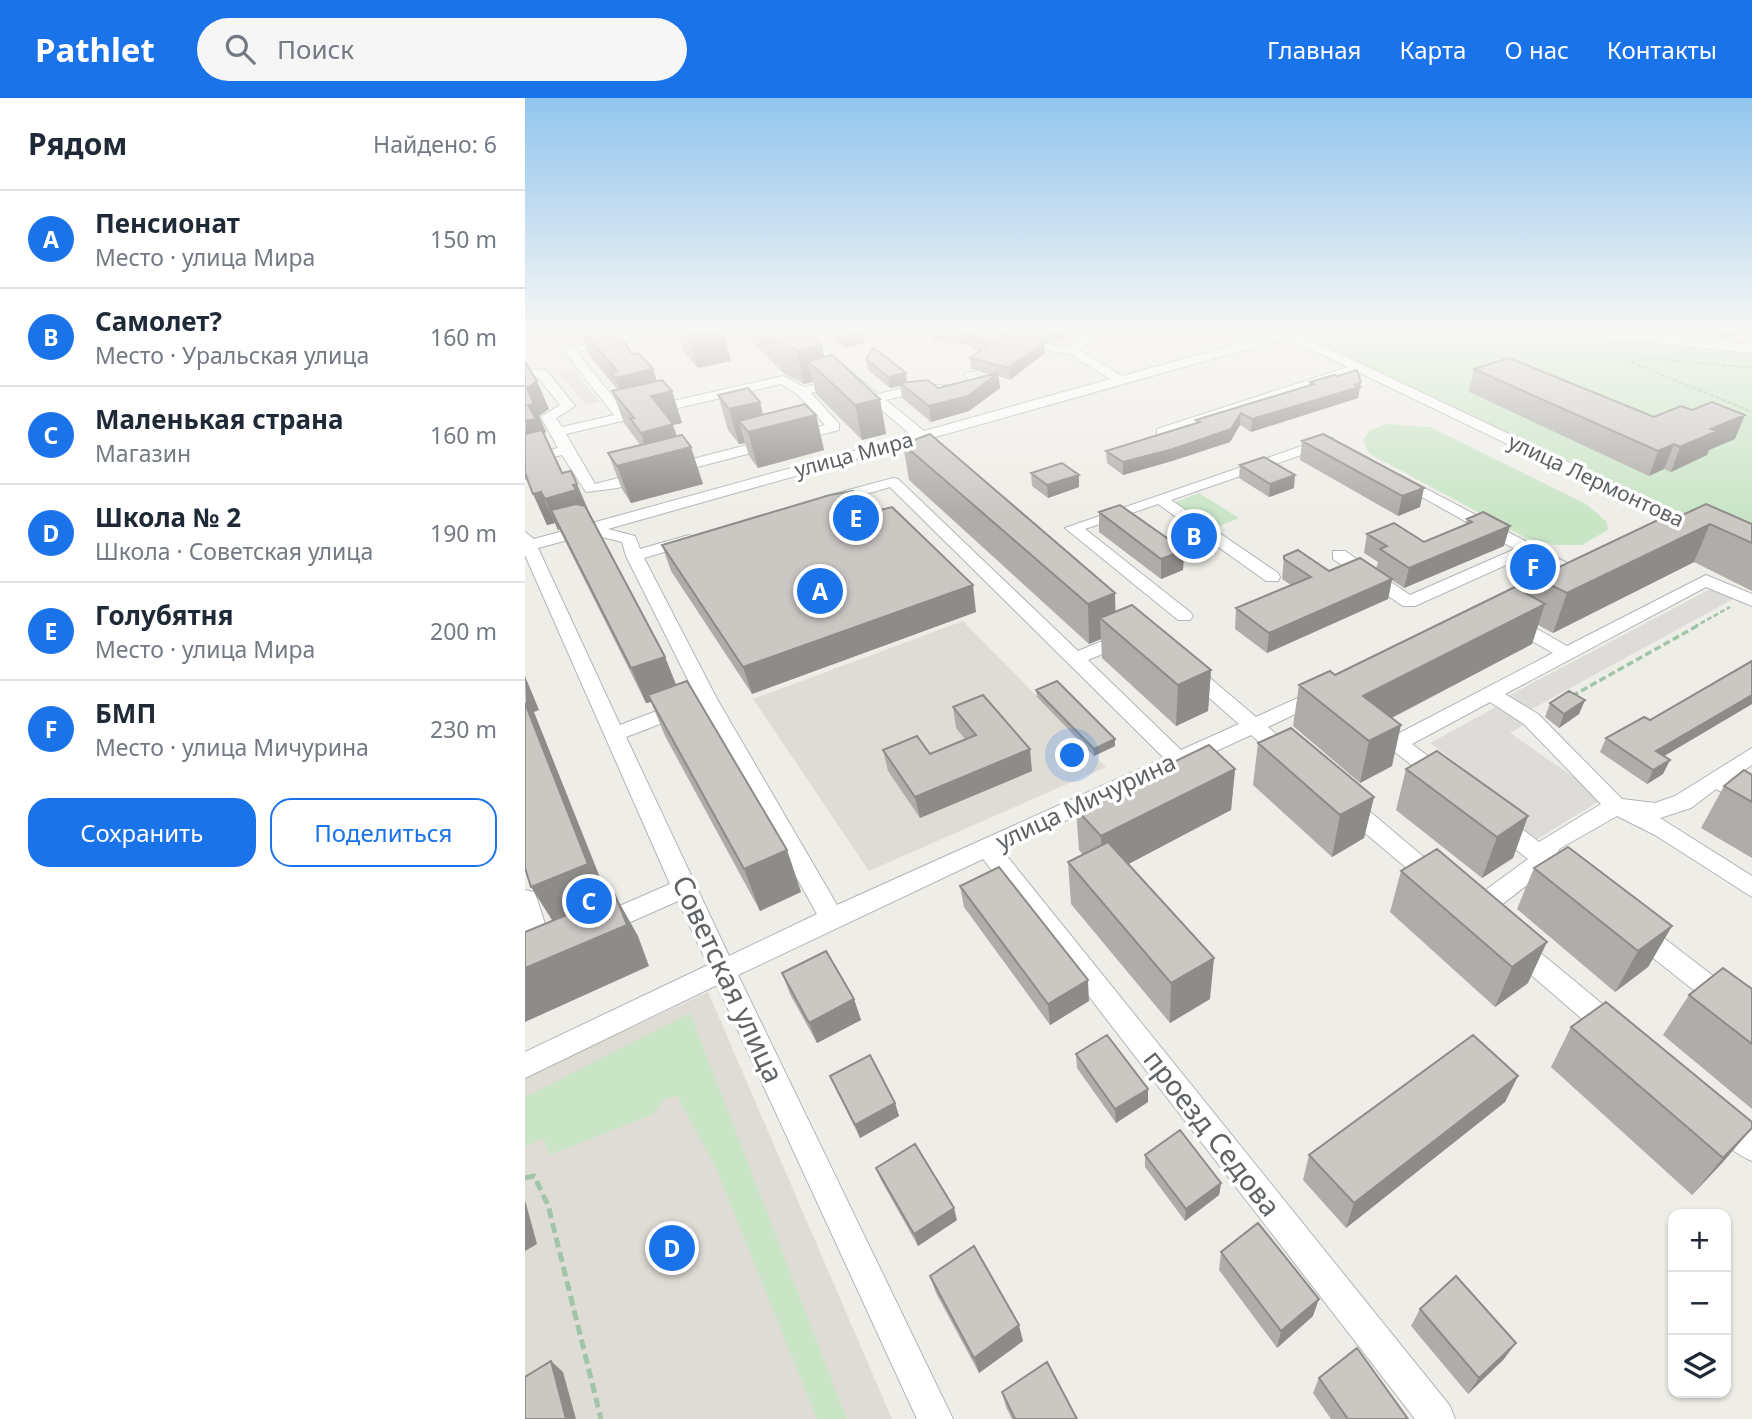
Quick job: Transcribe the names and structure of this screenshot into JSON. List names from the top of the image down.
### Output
{
  "streets": {
    "street": [
      "улица Мира",
      "улица Лермонтова",
      "улица Мичурина",
      "Советская улица",
      "проезд Седова"
    ]
  },
  "crossings": [
    ["улица Мира", "Советская улица"],
    ["улица Мичурина", "Советская улица"],
    ["улица Мичурина", "проезд Седова"]
  ],
  "page": {
    "header": "Pathlet",
    "search": "Поиск",
    "nav": [
      "Главная",
      "Карта",
      "О нас",
      "Контакты"
    ],
    "heading": ["Рядом", "Найдено: 6"],
    "list": [
      {
        "mark": "A",
        "name": "Пенсионат",
        "note": "Место · улица Мира",
        "value": "150 m"
      },
      {
        "mark": "B",
        "name": "Самолет?",
        "note": "Место · Уральская улица",
        "value": "160 m"
      },
      {
        "mark": "C",
        "name": "Маленькая страна",
        "note": "Магазин",
        "value": "160 m"
      },
      {
        "mark": "D",
        "name": "Школа № 2",
        "note": "Школа · Советская улица",
        "value": "190 m"
      },
      {
        "mark": "E",
        "name": "Голубятня",
        "note": "Место · улица Мира",
        "value": "200 m"
      },
      {
        "mark": "F",
        "name": "БМП",
        "note": "Место · улица Мичурина",
        "value": "230 m"
      }
    ],
    "pins": [
      "E",
      "B",
      "F",
      "A",
      "C",
      "D"
    ],
    "buttons": ["Сохранить", "Поделиться"],
    "map_buttons": ["+", "−"]
  }
}
